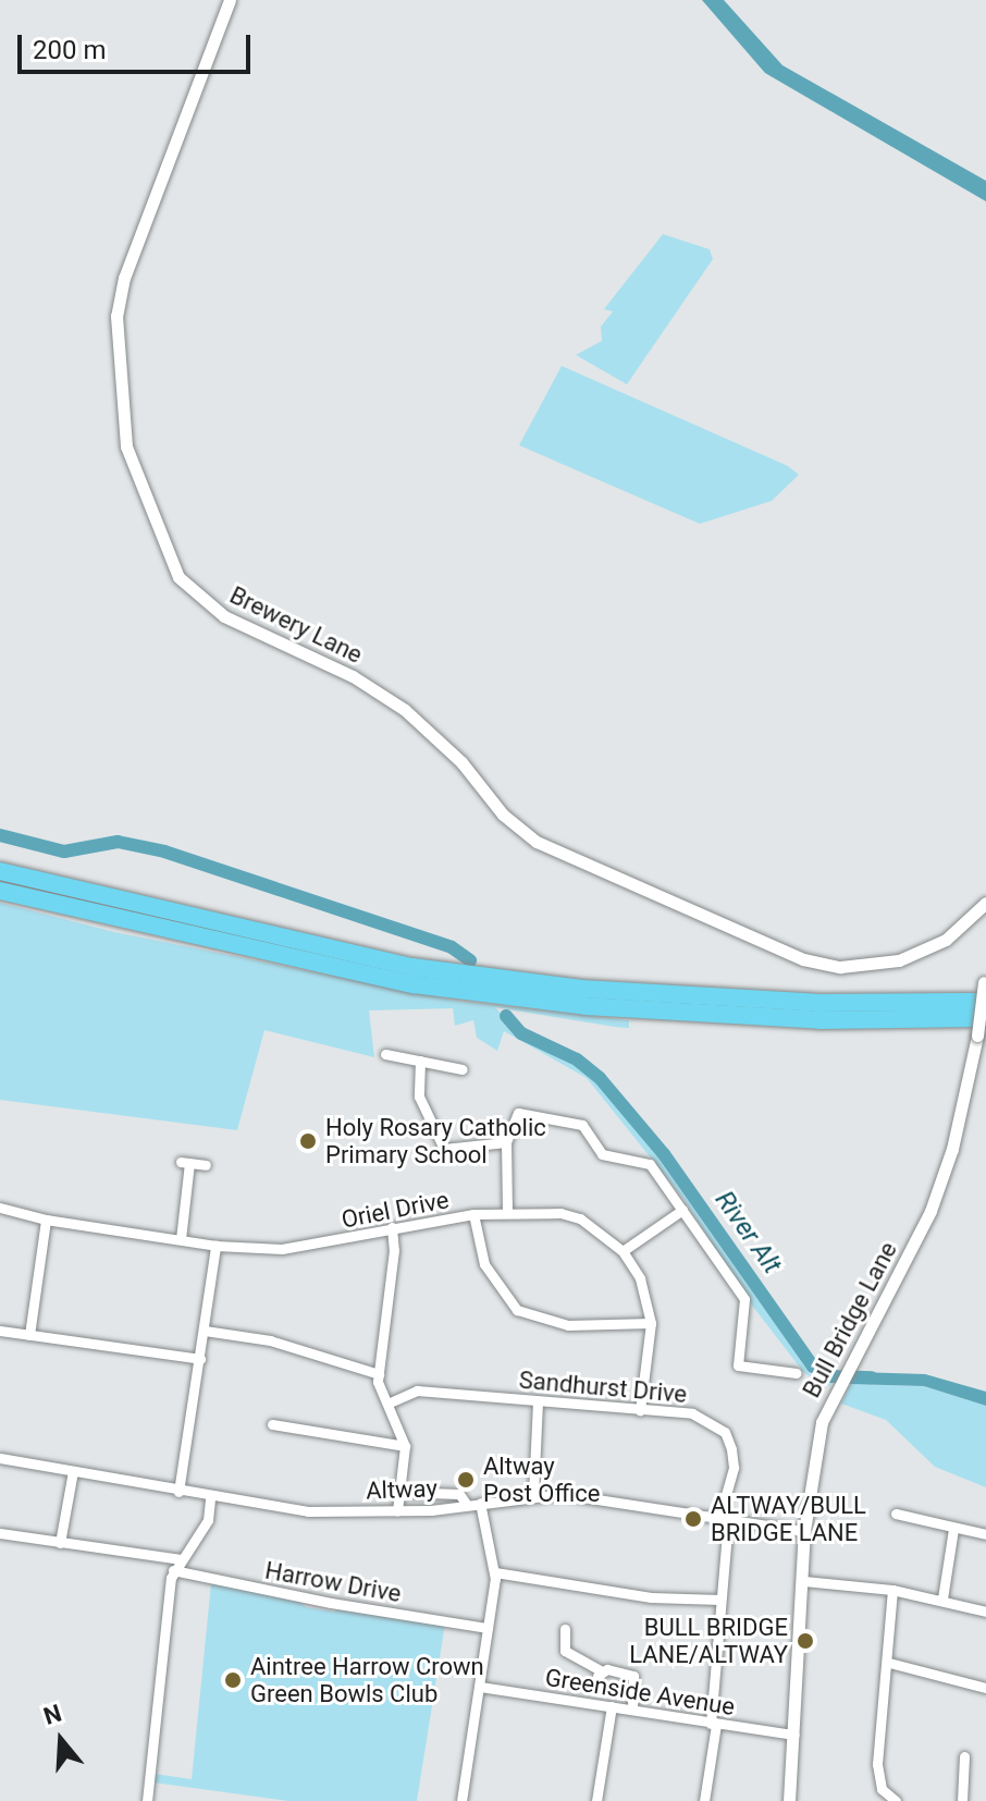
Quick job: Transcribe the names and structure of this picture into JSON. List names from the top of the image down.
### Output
{
  "streets": {
    "street": [
      "Brewery Lane",
      "Oriel Drive",
      "Bull Bridge Lane",
      "Sandhurst Drive",
      "Altway",
      "Harrow Drive",
      "Greenside Avenue"
    ]
  },
  "crossings": [
    ["Oriel Drive", "Sandhurst Drive"],
    ["Bull Bridge Lane", "Altway"],
    ["Bull Bridge Lane", "Greenside Avenue"],
    ["Sandhurst Drive", "Altway"],
    ["Sandhurst Drive", "Greenside Avenue"]
  ],
  "water": ["River Alt"],
  "places": [
    "Holy Rosary Catholic Primary School",
    "Altway Post Office",
    "ALTWAY/BULL BRIDGE LANE",
    "BULL BRIDGE LANE/ALTWAY",
    "Aintree Harrow Crown Green Bowls Club"
  ],
  "scale_bar": "200 m",
  "north": "top"
}
